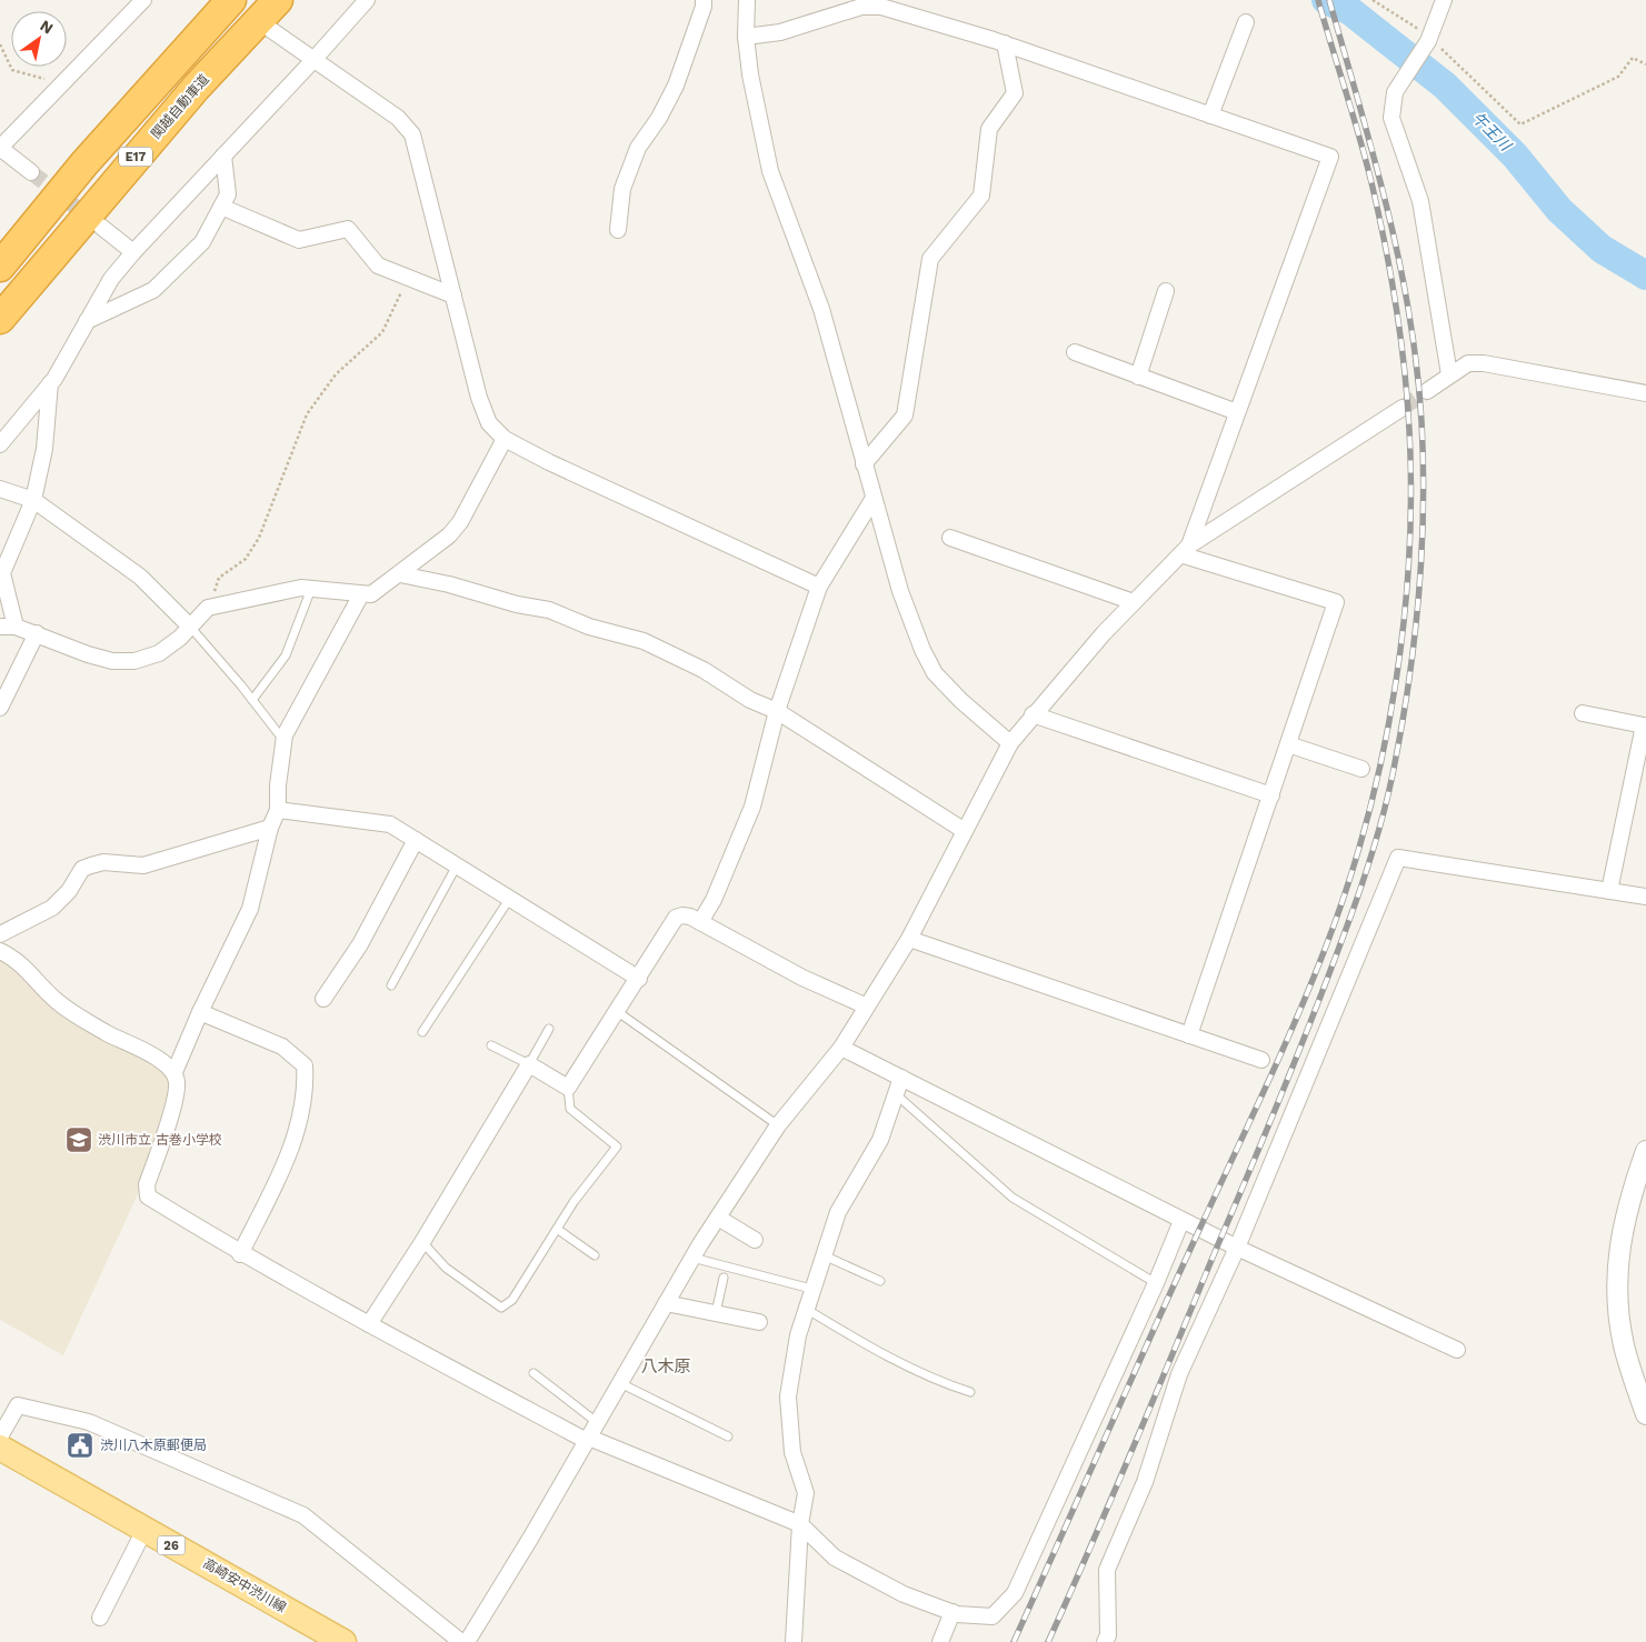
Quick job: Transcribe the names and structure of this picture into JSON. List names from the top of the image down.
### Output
{
  "streets": {
    "highway": ["関越自動車道", "E17"],
    "main road": ["26", "高崎安中渋川線"]
  },
  "districts": ["八木原"],
  "water": ["午王川"],
  "places": {
    "school or university": ["渋川市立 古巻小学校"],
    "public building": ["渋川八木原郵便局"]
  },
  "north": "top right"
}
